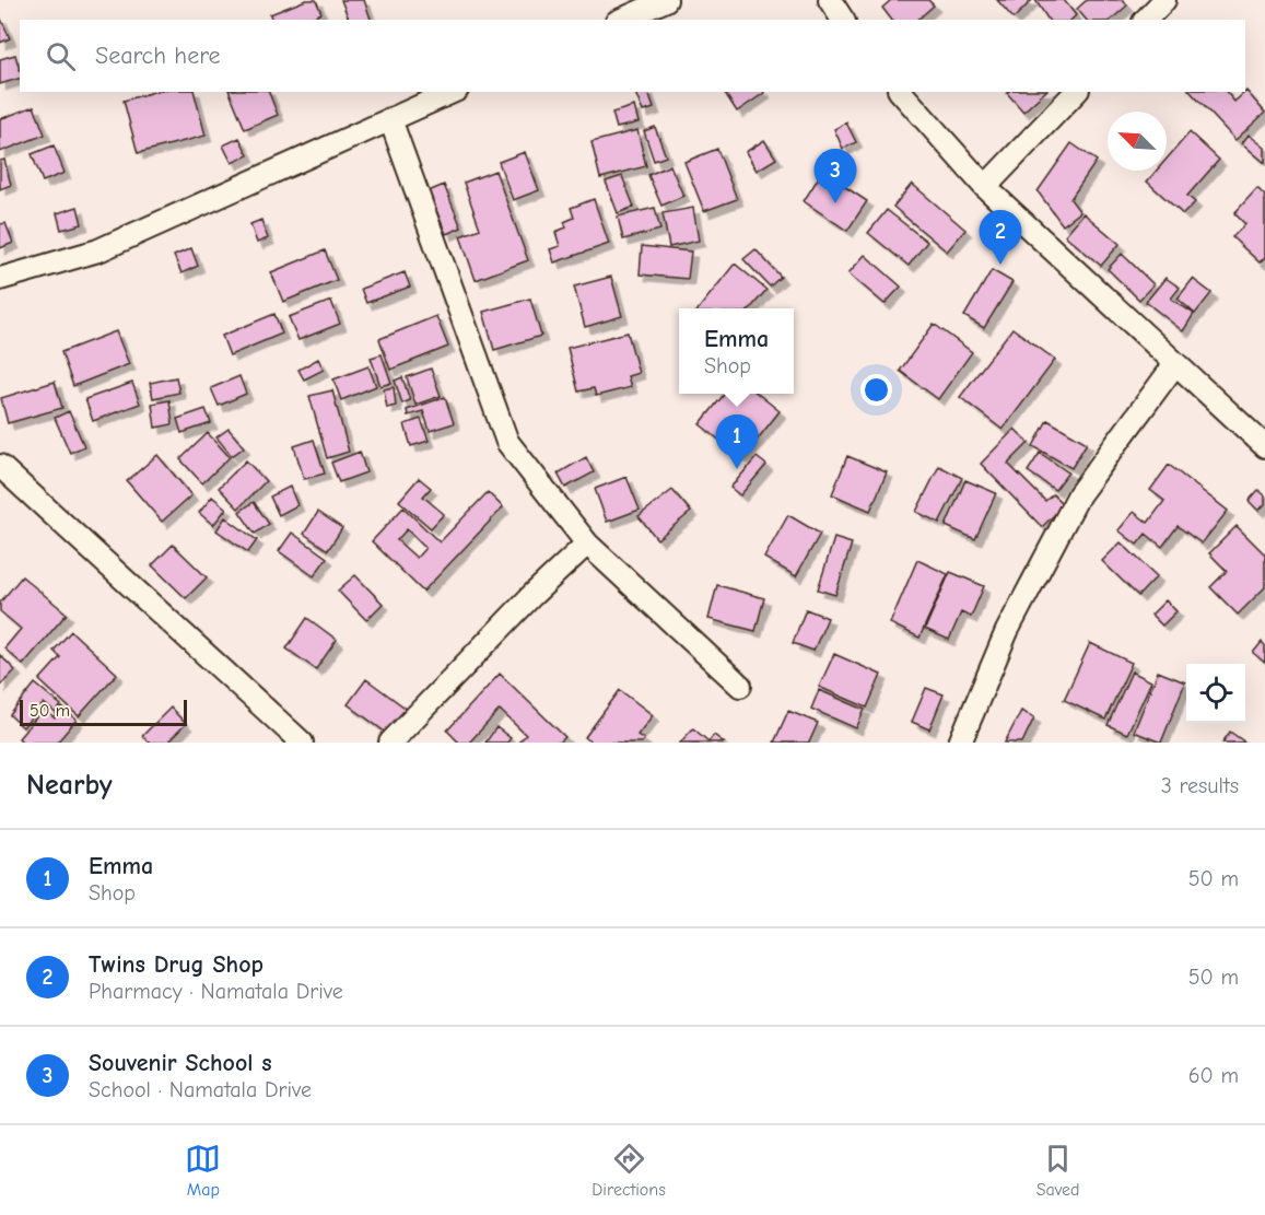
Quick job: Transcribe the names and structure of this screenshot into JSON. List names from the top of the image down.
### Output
{
  "scale_bar": "50 m",
  "north": "top left",
  "page": {
    "search": "Search here",
    "pins": ["3", "2", "1"],
    "popup": ["Emma", "Shop"],
    "scale": "50 m",
    "heading": ["Nearby", "3 results"],
    "list": [
      {
        "mark": "1",
        "name": "Emma",
        "note": "Shop",
        "value": "50 m"
      },
      {
        "mark": "2",
        "name": "Twins Drug Shop",
        "note": "Pharmacy · Namatala Drive",
        "value": "50 m"
      },
      {
        "mark": "3",
        "name": "Souvenir School s",
        "note": "School · Namatala Drive",
        "value": "60 m"
      }
    ],
    "nav": ["Map", "Directions", "Saved"]
  }
}
